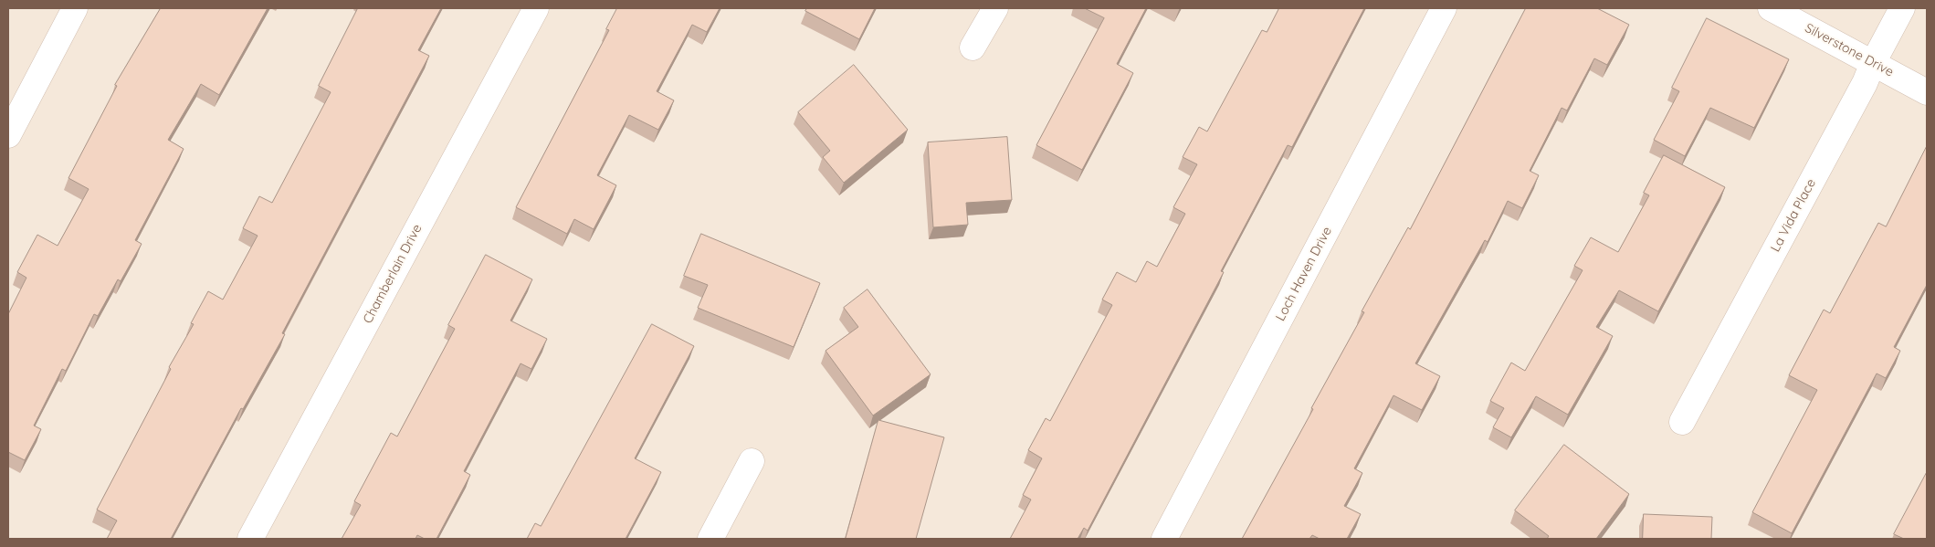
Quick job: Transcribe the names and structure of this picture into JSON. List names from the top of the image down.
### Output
{
  "streets": {
    "street": [
      "Silverstone Drive",
      "La Vida Place",
      "Chamberlain Drive",
      "Loch Haven Drive"
    ]
  },
  "crossings": [
    ["Silverstone Drive", "La Vida Place"]
  ]
}
